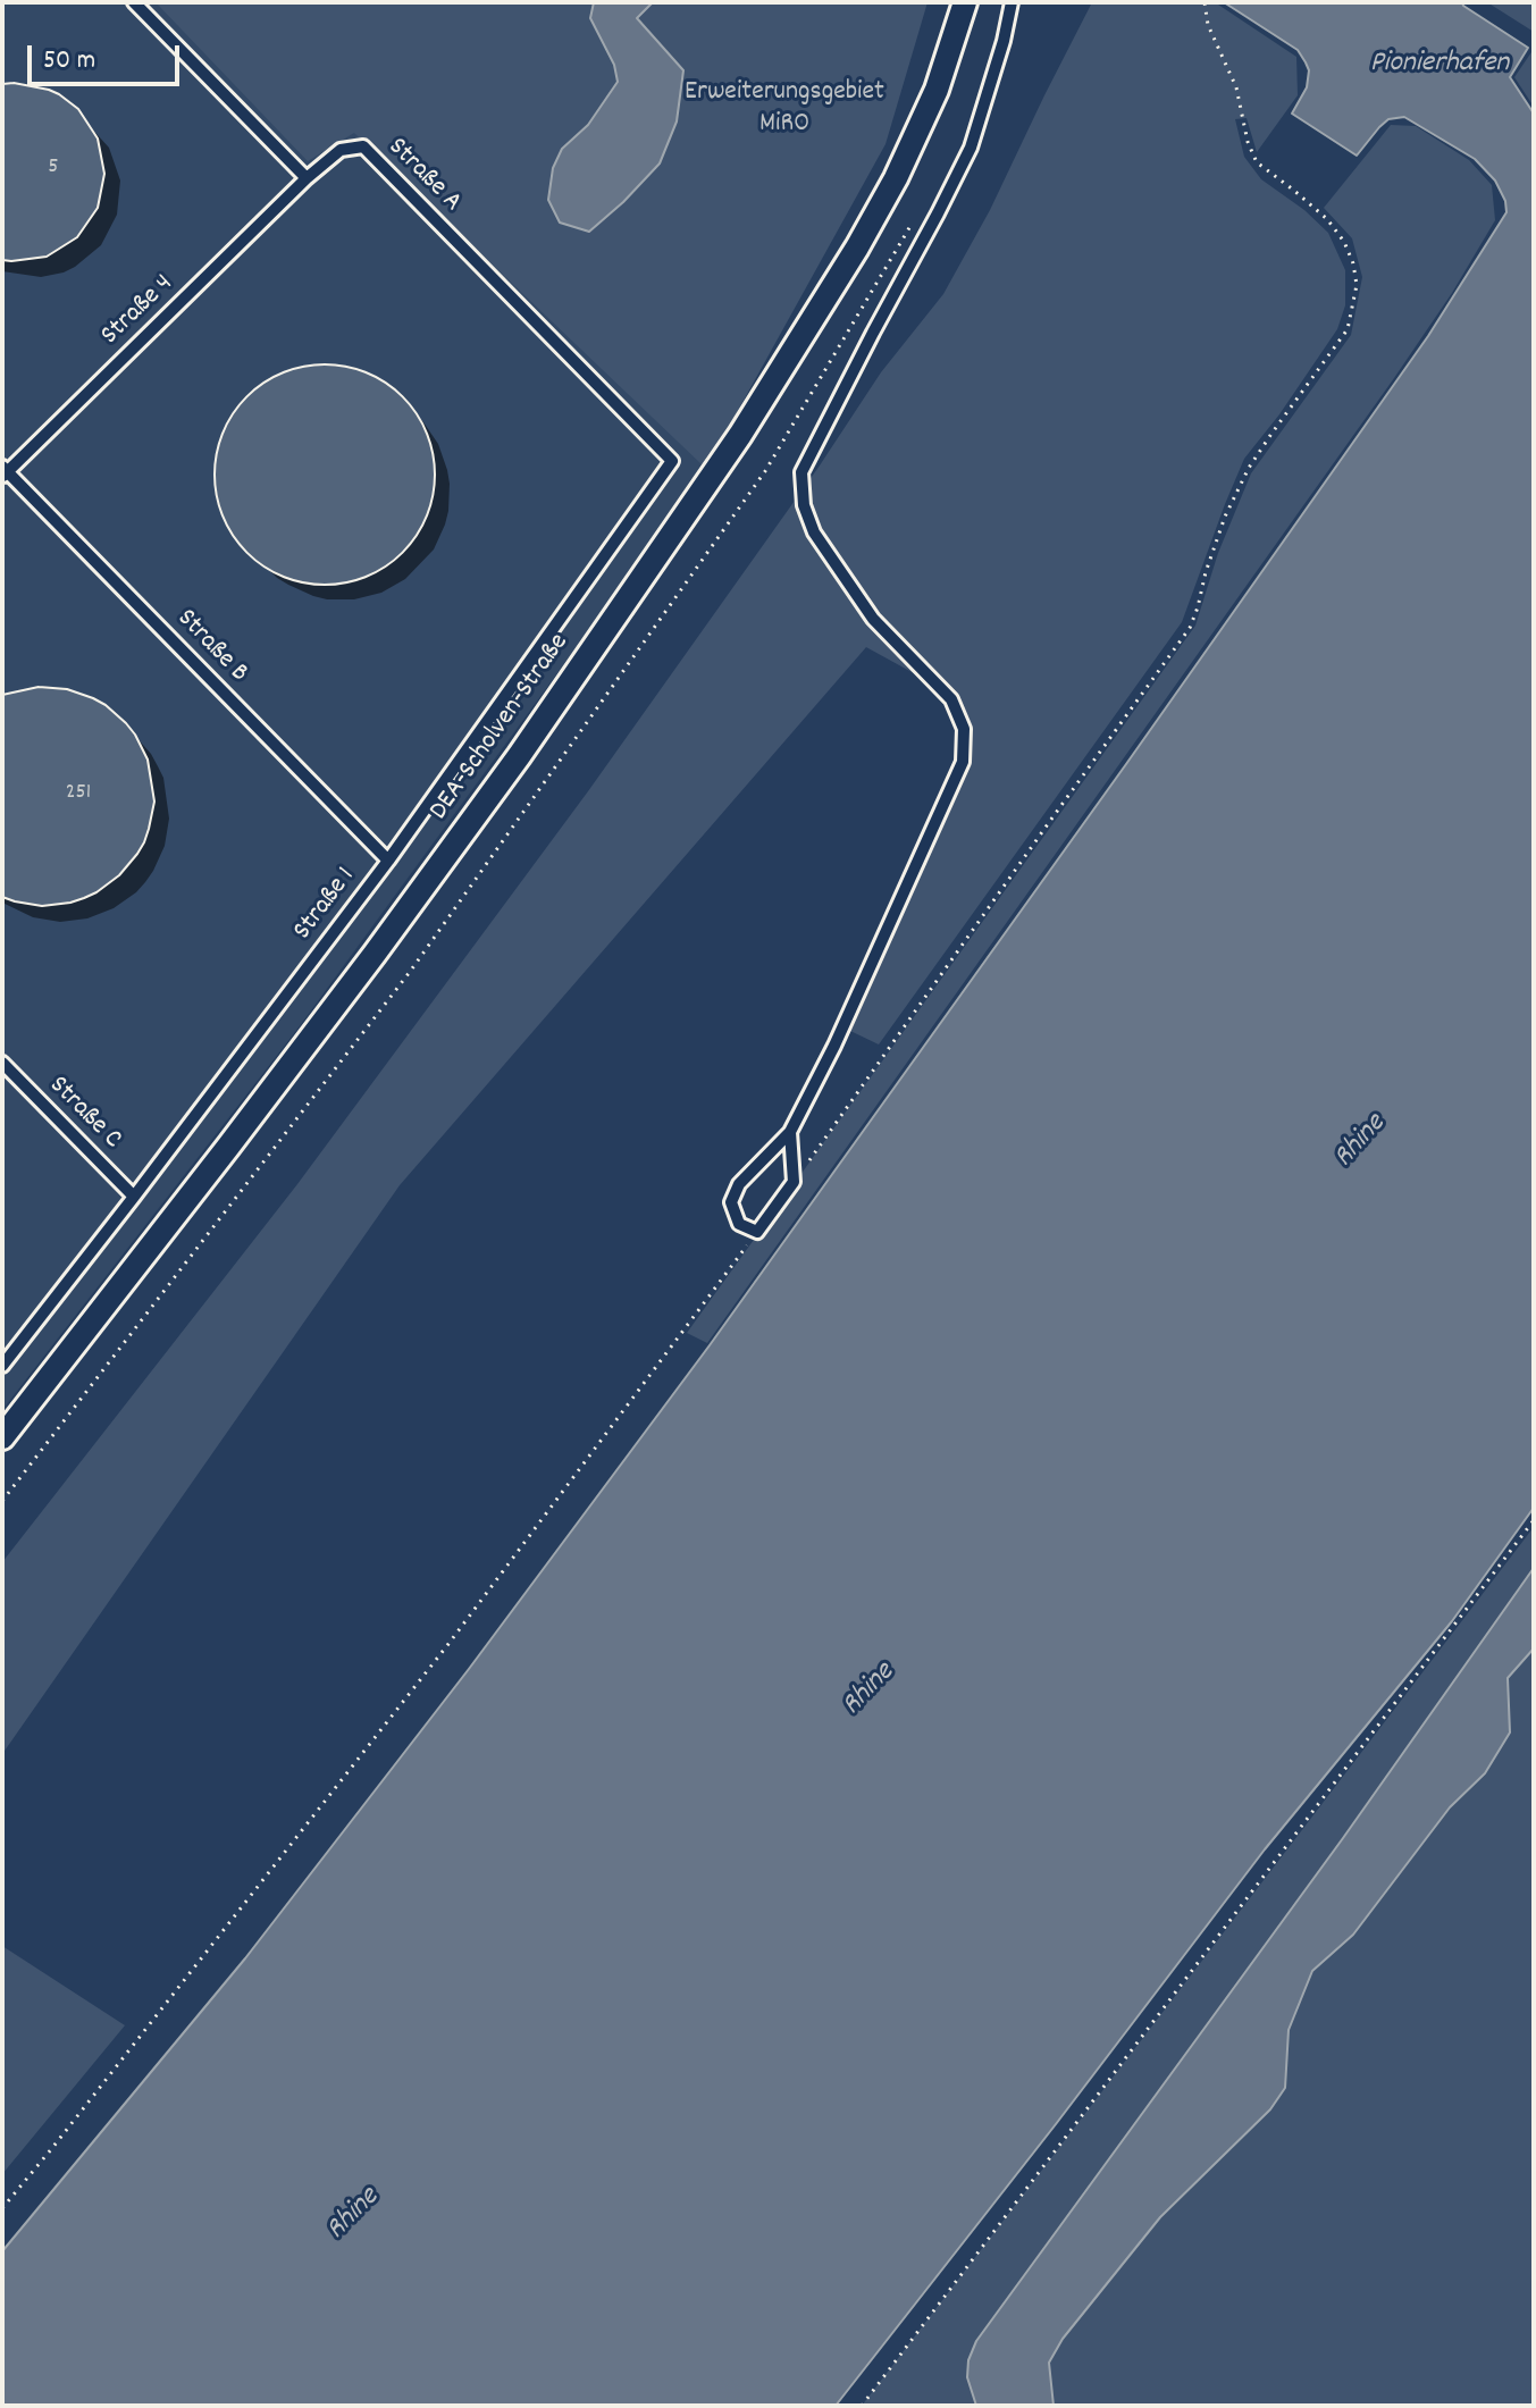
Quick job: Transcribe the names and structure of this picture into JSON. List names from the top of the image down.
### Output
{
  "streets": {
    "street": ["DEA-Scholven-Straße"],
    "lane": [
      "Straße A",
      "Straße 4",
      "Straße B",
      "Straße 1",
      "Straße C"
    ]
  },
  "crossings": [
    ["Straße A", "Straße 4"],
    ["Straße A", "Straße 1"],
    ["Straße 4", "Straße B"],
    ["Straße B", "Straße 1"],
    ["Straße 1", "Straße C"]
  ],
  "water": ["Pionierhafen", "Rhine"],
  "parks": ["Erweiterungsgebiet MiRO"],
  "house_numbers": ["5", "251"],
  "scale_bar": "50 m"
}
